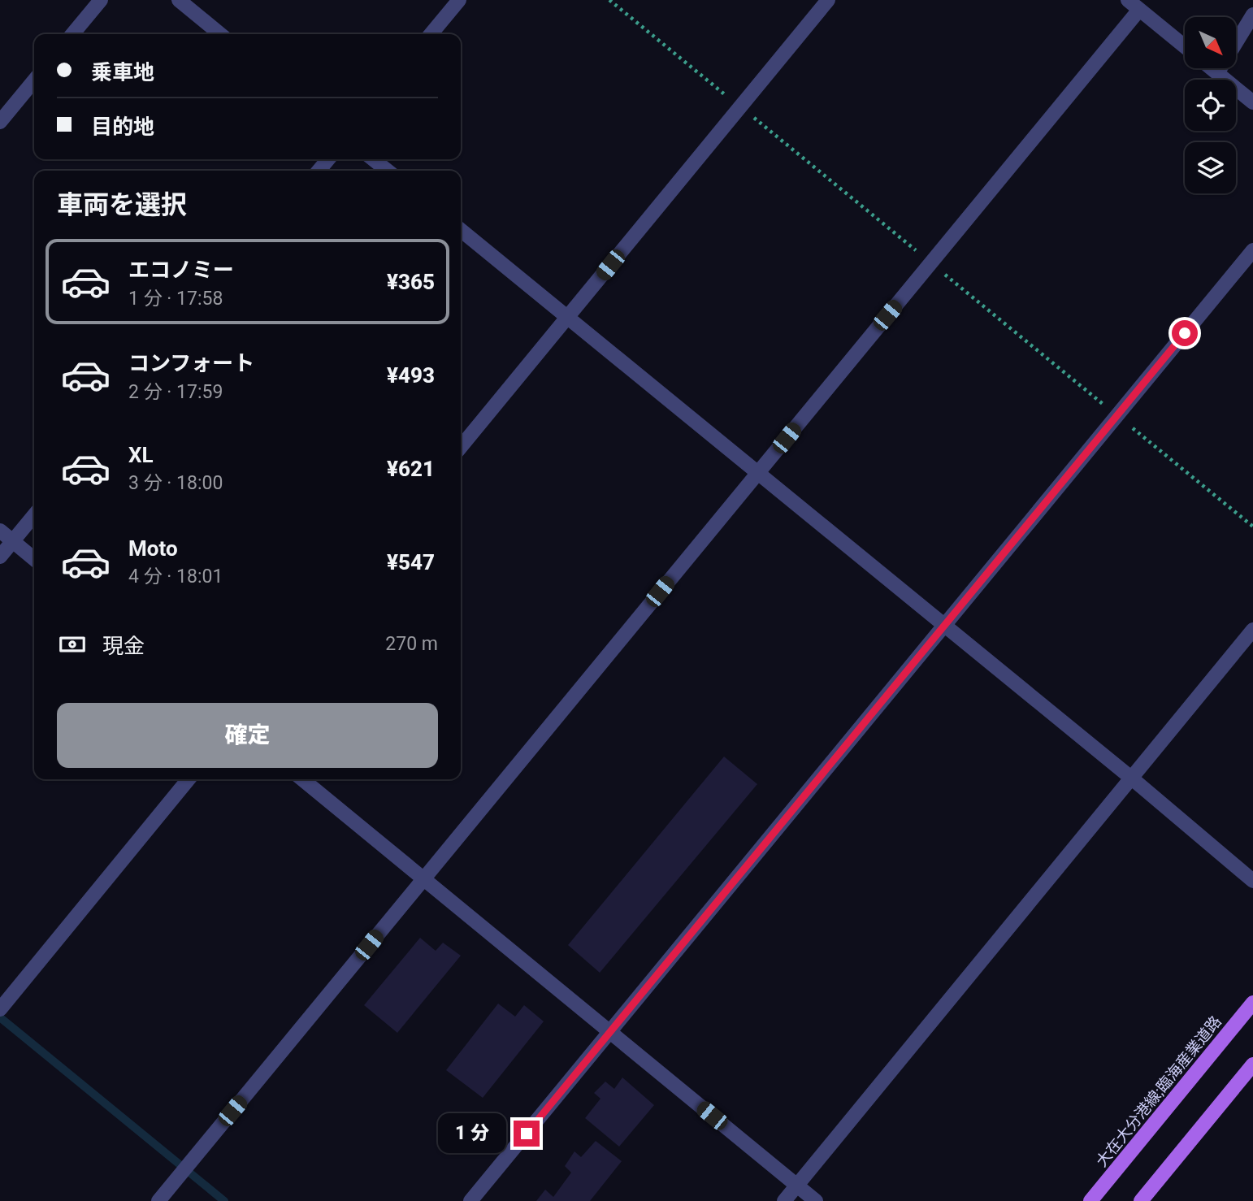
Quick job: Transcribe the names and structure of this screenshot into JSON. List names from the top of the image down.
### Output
{
  "streets": {
    "main road": ["大在大分港線;臨海産業道路"]
  },
  "north": "bottom right",
  "page": {
    "banner": ["乗車地", "目的地"],
    "heading": "車両を選択",
    "list": [
      {
        "name": "エコノミー",
        "note": "1 分 · 17:58",
        "value": "¥365"
      },
      {
        "name": "コンフォート",
        "note": "2 分 · 17:59",
        "value": "¥493"
      },
      {
        "name": "XL",
        "note": "3 分 · 18:00",
        "value": "¥621"
      },
      {
        "name": "Moto",
        "note": "4 分 · 18:01",
        "value": "¥547"
      }
    ],
    "pay": ["現金", "270 m"],
    "buttons": "確定",
    "bubble": "1 分"
  }
}
